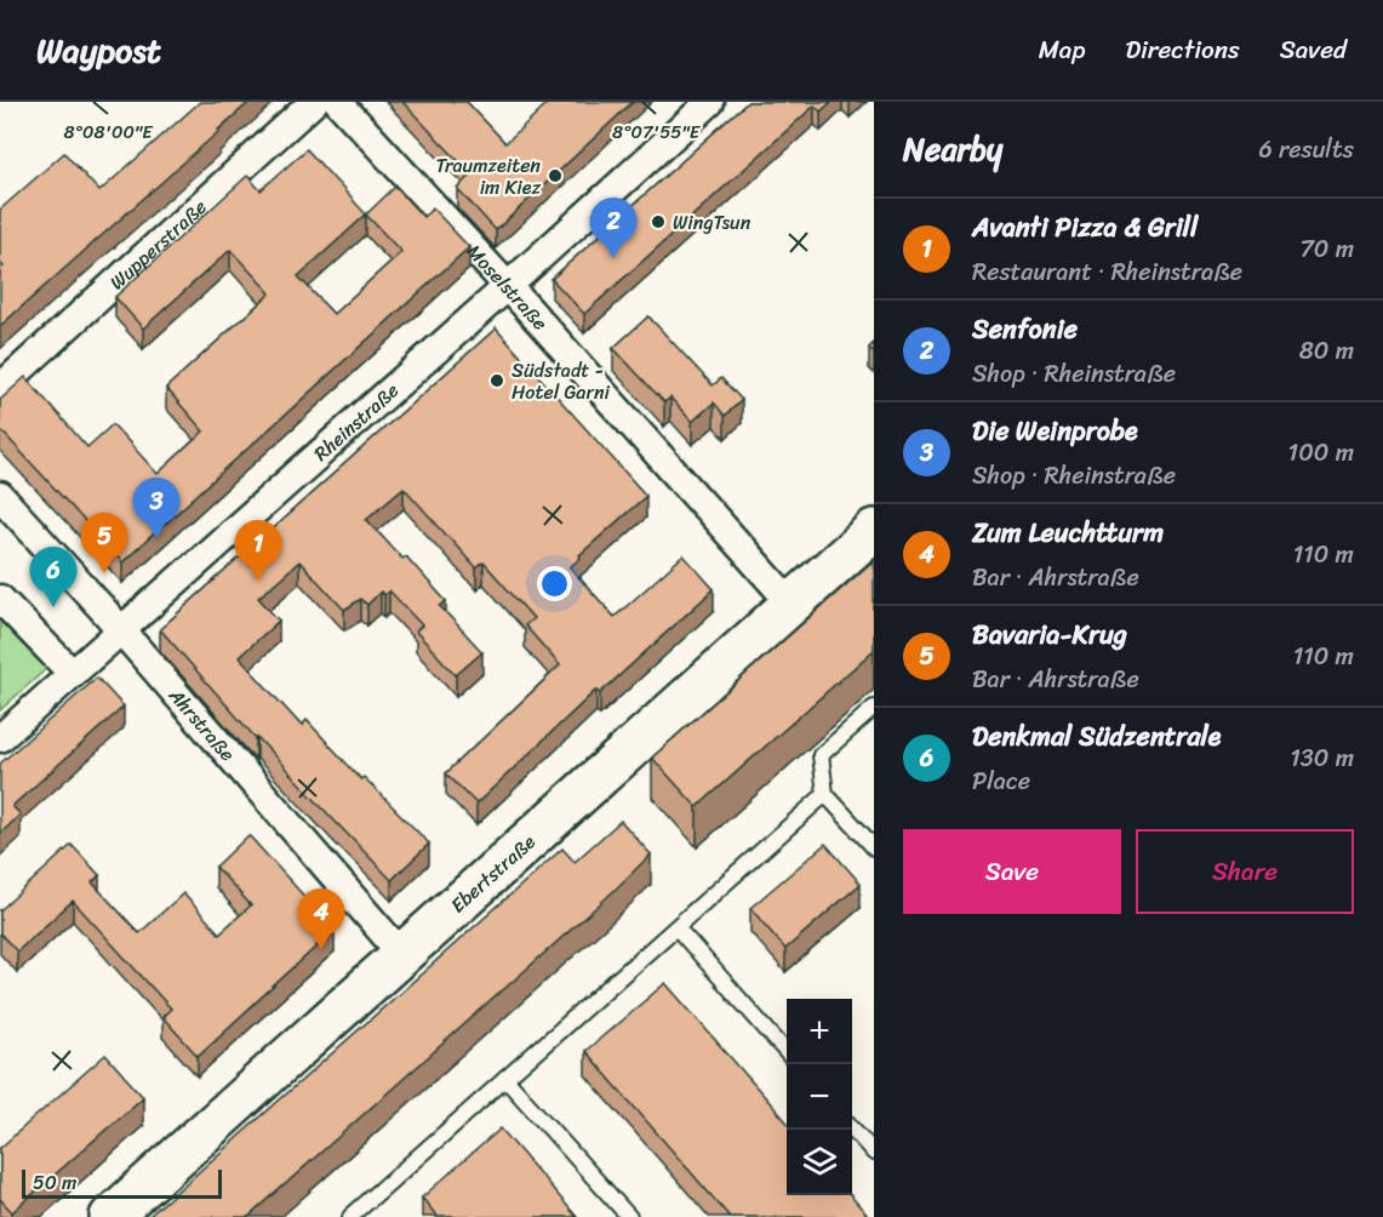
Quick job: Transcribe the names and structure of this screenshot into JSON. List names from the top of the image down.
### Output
{
  "streets": {
    "street": [
      "Wupperstraße",
      "Moselstraße",
      "Rheinstraße",
      "Ahrstraße",
      "Ebertstraße"
    ]
  },
  "crossings": [
    ["Moselstraße", "Rheinstraße"],
    ["Moselstraße", "Ebertstraße"],
    ["Rheinstraße", "Ahrstraße"],
    ["Ahrstraße", "Ebertstraße"]
  ],
  "places": ["Traumzeiten im Kiez", "WingTsun", "Südstadt - Hotel Garni"],
  "scale_bar": "50 m",
  "page": {
    "header": "Waypost",
    "nav": ["Map", "Directions", "Saved"],
    "heading": ["Nearby", "6 results"],
    "list": [
      {
        "mark": "1",
        "name": "Avanti Pizza & Grill",
        "note": "Restaurant · Rheinstraße",
        "value": "70 m"
      },
      {
        "mark": "2",
        "name": "Senfonie",
        "note": "Shop · Rheinstraße",
        "value": "80 m"
      },
      {
        "mark": "3",
        "name": "Die Weinprobe",
        "note": "Shop · Rheinstraße",
        "value": "100 m"
      },
      {
        "mark": "4",
        "name": "Zum Leuchtturm",
        "note": "Bar · Ahrstraße",
        "value": "110 m"
      },
      {
        "mark": "5",
        "name": "Bavaria-Krug",
        "note": "Bar · Ahrstraße",
        "value": "110 m"
      },
      {
        "mark": "6",
        "name": "Denkmal Südzentrale",
        "note": "Place",
        "value": "130 m"
      }
    ],
    "pins": [
      "2",
      "3",
      "5",
      "1",
      "6",
      "4"
    ],
    "buttons": ["Save", "Share"],
    "map_buttons": ["+", "−"],
    "scale": "50 m"
  },
  "coordinates": ["8°08'00\"E", "8°07'55\"E"]
}
